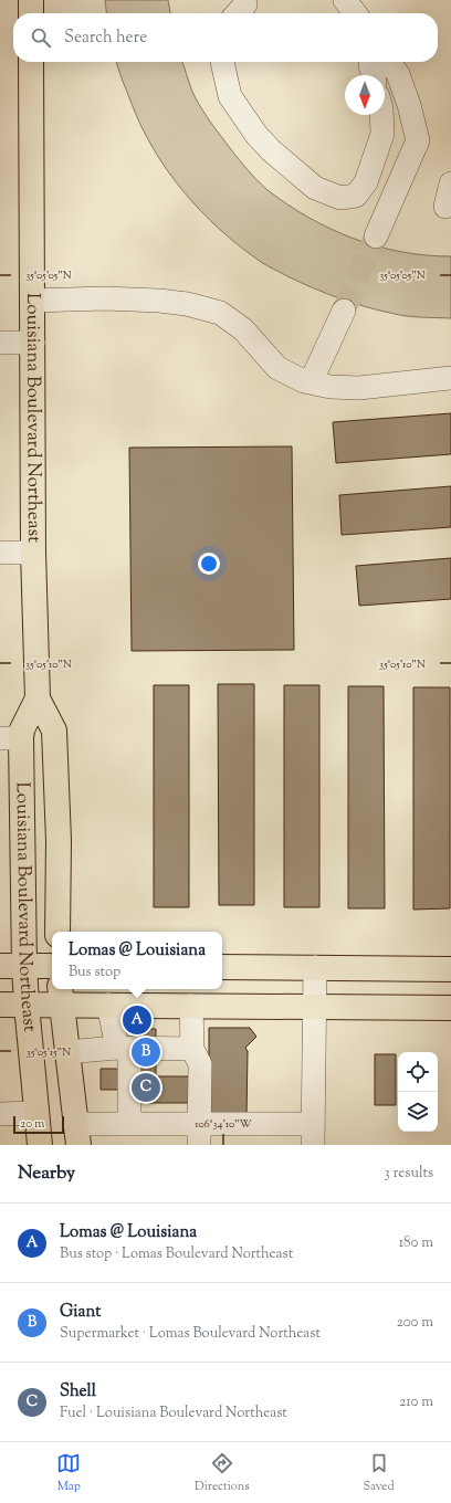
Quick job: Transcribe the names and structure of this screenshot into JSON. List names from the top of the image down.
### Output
{
  "streets": {
    "main road": ["Louisiana Boulevard Northeast"]
  },
  "scale_bar": "20 m",
  "north": "bottom",
  "page": {
    "search": "Search here",
    "popup": ["Lomas @ Louisiana", "Bus stop"],
    "pins": ["A", "B", "C"],
    "scale": "20 m",
    "heading": ["Nearby", "3 results"],
    "list": [
      {
        "mark": "A",
        "name": "Lomas @ Louisiana",
        "note": "Bus stop · Lomas Boulevard Northeast",
        "value": "180 m"
      },
      {
        "mark": "B",
        "name": "Giant",
        "note": "Supermarket · Lomas Boulevard Northeast",
        "value": "200 m"
      },
      {
        "mark": "C",
        "name": "Shell",
        "note": "Fuel · Louisiana Boulevard Northeast",
        "value": "210 m"
      }
    ],
    "nav": ["Map", "Directions", "Saved"]
  },
  "coordinates": [
    "35°05'05\"N",
    "35°05'10\"N",
    "35°05'15\"N",
    "106°34'10\"W"
  ]
}
